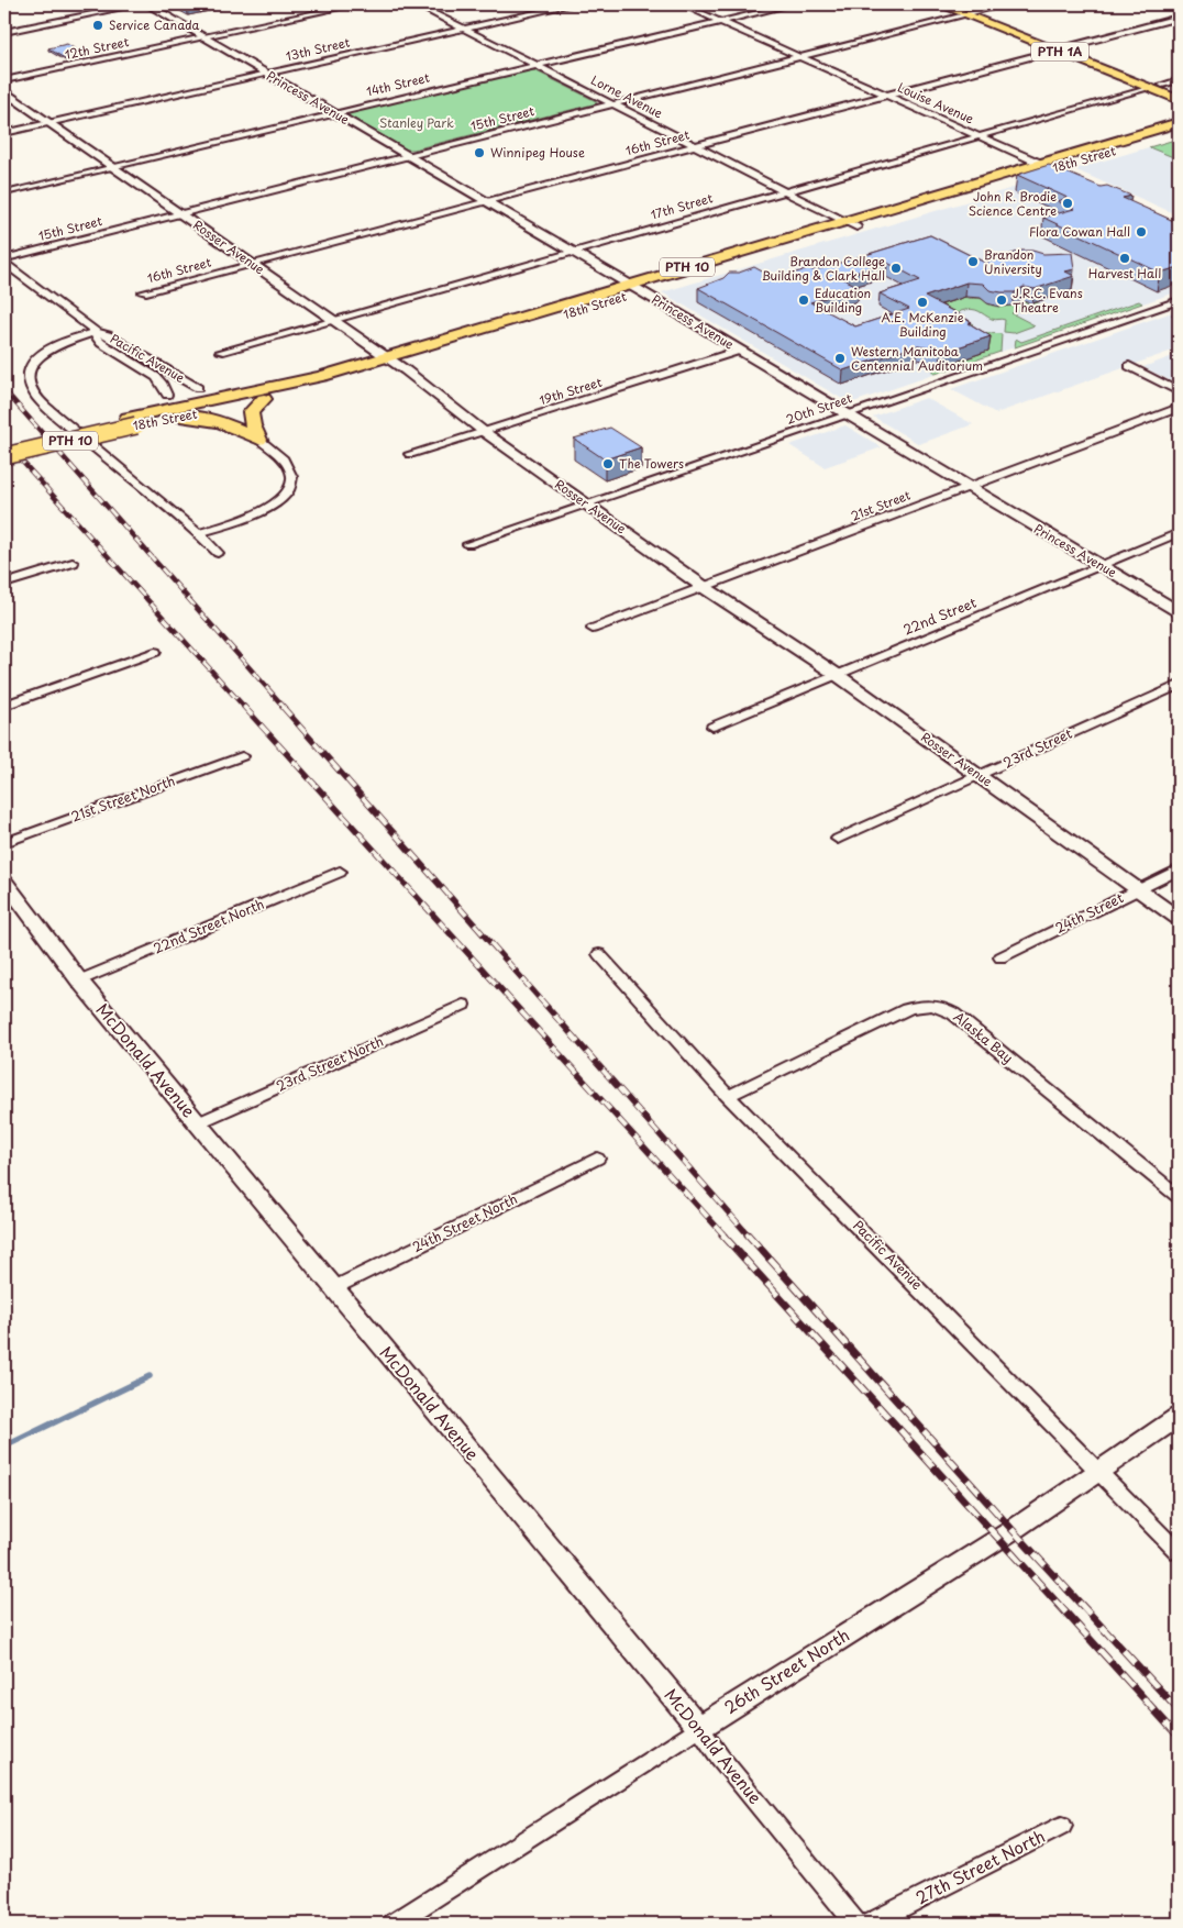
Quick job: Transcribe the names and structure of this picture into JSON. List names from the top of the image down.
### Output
{
  "streets": {
    "main road": ["PTH 1A", "18th Street", "PTH 10"],
    "street": [
      "12th Street",
      "13th Street",
      "14th Street",
      "Lorne Avenue",
      "Princess Avenue",
      "Louise Avenue",
      "15th Street",
      "16th Street",
      "17th Street",
      "Rosser Avenue",
      "Pacific Avenue",
      "19th Street",
      "20th Street",
      "21st Street",
      "22nd Street",
      "23rd Street",
      "21st Street North",
      "24th Street",
      "22nd Street North",
      "Alaska Bay",
      "McDonald Avenue",
      "23rd Street North",
      "24th Street North",
      "26th Street North",
      "27th Street North"
    ]
  },
  "crossings": [
    ["12th Street", "Princess Avenue"],
    ["13th Street", "Lorne Avenue"],
    ["13th Street", "Princess Avenue"],
    ["13th Street", "Rosser Avenue"],
    ["PTH 1A", "15th Street"],
    ["PTH 1A", "16th Street"],
    ["PTH 1A", "17th Street"],
    ["14th Street", "Lorne Avenue"],
    ["14th Street", "Princess Avenue"],
    ["14th Street", "Louise Avenue"],
    ["14th Street", "Rosser Avenue"],
    ["Lorne Avenue", "15th Street"],
    ["Lorne Avenue", "16th Street"],
    ["Lorne Avenue", "18th Street"],
    ["Lorne Avenue", "17th Street"],
    ["Princess Avenue", "15th Street"],
    ["Princess Avenue", "16th Street"],
    ["Princess Avenue", "18th Street"],
    ["Princess Avenue", "17th Street"],
    ["Princess Avenue", "19th Street"],
    ["Princess Avenue", "20th Street"],
    ["Princess Avenue", "21st Street"],
    ["Princess Avenue", "22nd Street"],
    ["Louise Avenue", "15th Street"],
    ["Louise Avenue", "16th Street"],
    ["Louise Avenue", "18th Street"],
    ["Louise Avenue", "17th Street"],
    ["15th Street", "Rosser Avenue"],
    ["16th Street", "Rosser Avenue"],
    ["18th Street", "Rosser Avenue"],
    ["17th Street", "Rosser Avenue"],
    ["Rosser Avenue", "19th Street"],
    ["Rosser Avenue", "20th Street"],
    ["Rosser Avenue", "21st Street"],
    ["Rosser Avenue", "22nd Street"],
    ["Rosser Avenue", "23rd Street"],
    ["Rosser Avenue", "24th Street"],
    ["Pacific Avenue", "Alaska Bay"],
    ["Pacific Avenue", "26th Street North"],
    ["22nd Street North", "McDonald Avenue"],
    ["McDonald Avenue", "23rd Street North"],
    ["McDonald Avenue", "24th Street North"],
    ["McDonald Avenue", "26th Street North"]
  ],
  "parks": ["Stanley Park"],
  "places": [
    "Service Canada",
    "Winnipeg House",
    "John R. Brodie Science Centre",
    "Flora Cowan Hall",
    "Harvest Hall",
    "Brandon University",
    "Brandon College Building & Clark Hall",
    "Education Building",
    "J.R.C. Evans Theatre",
    "A.E. McKenzie Building",
    "Western Manitoba Centennial Auditorium",
    "The Towers"
  ]
}
